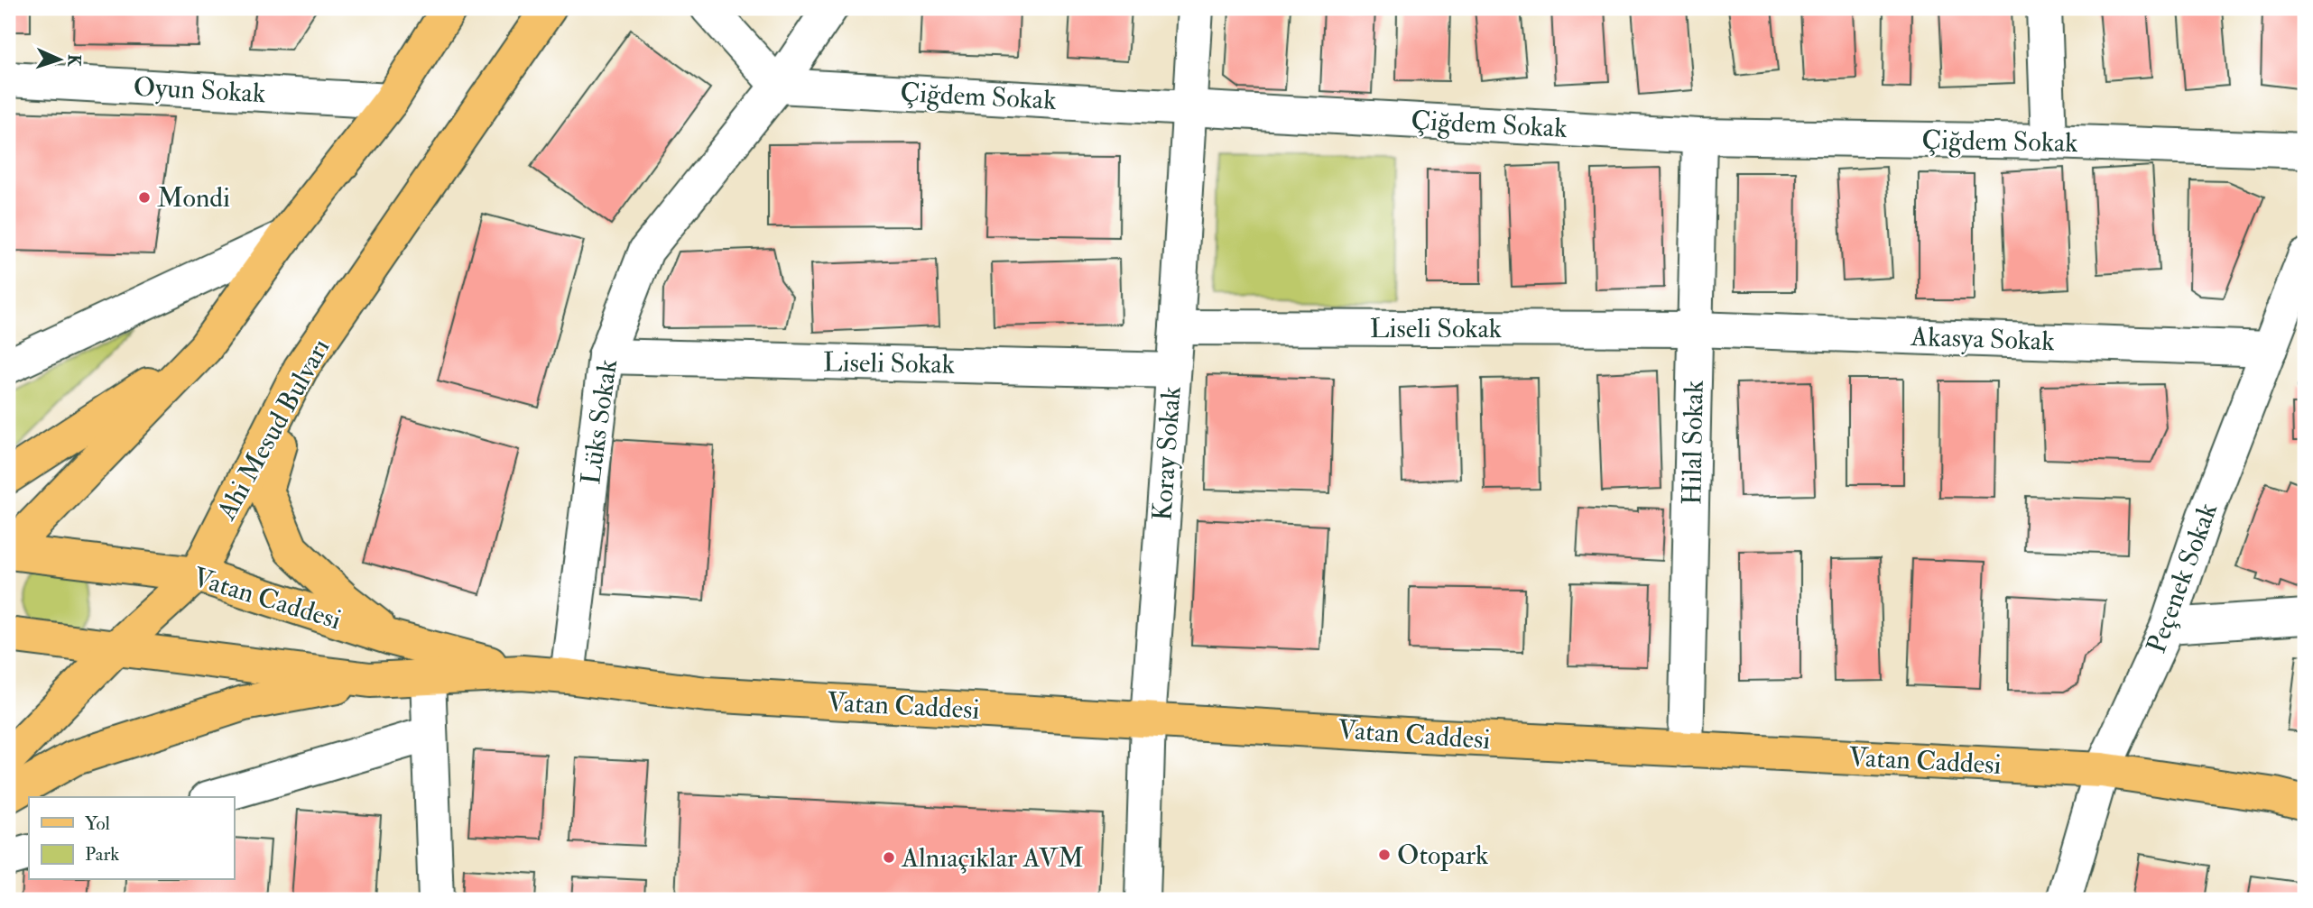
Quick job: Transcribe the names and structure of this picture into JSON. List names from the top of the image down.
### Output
{
  "streets": {
    "main road": ["Ahi Mesud Bulvarı", "Vatan Caddesi"],
    "street": [
      "Oyun Sokak",
      "Çiğdem Sokak",
      "Liseli Sokak",
      "Akasya Sokak",
      "Lüks Sokak",
      "Hilal Sokak",
      "Koray Sokak",
      "Peçenek Sokak"
    ]
  },
  "crossings": [
    ["Çiğdem Sokak", "Lüks Sokak"],
    ["Çiğdem Sokak", "Hilal Sokak"],
    ["Çiğdem Sokak", "Koray Sokak"],
    ["Liseli Sokak", "Akasya Sokak"],
    ["Liseli Sokak", "Lüks Sokak"],
    ["Liseli Sokak", "Hilal Sokak"],
    ["Liseli Sokak", "Koray Sokak"],
    ["Akasya Sokak", "Hilal Sokak"],
    ["Akasya Sokak", "Peçenek Sokak"],
    ["Lüks Sokak", "Vatan Caddesi"],
    ["Ahi Mesud Bulvarı", "Vatan Caddesi"],
    ["Hilal Sokak", "Vatan Caddesi"],
    ["Koray Sokak", "Vatan Caddesi"],
    ["Peçenek Sokak", "Vatan Caddesi"]
  ],
  "places": ["Mondi", "Otopark", "Alnıaçıklar AVM"],
  "legend": ["Yol", "Park"],
  "north": "right"
}
